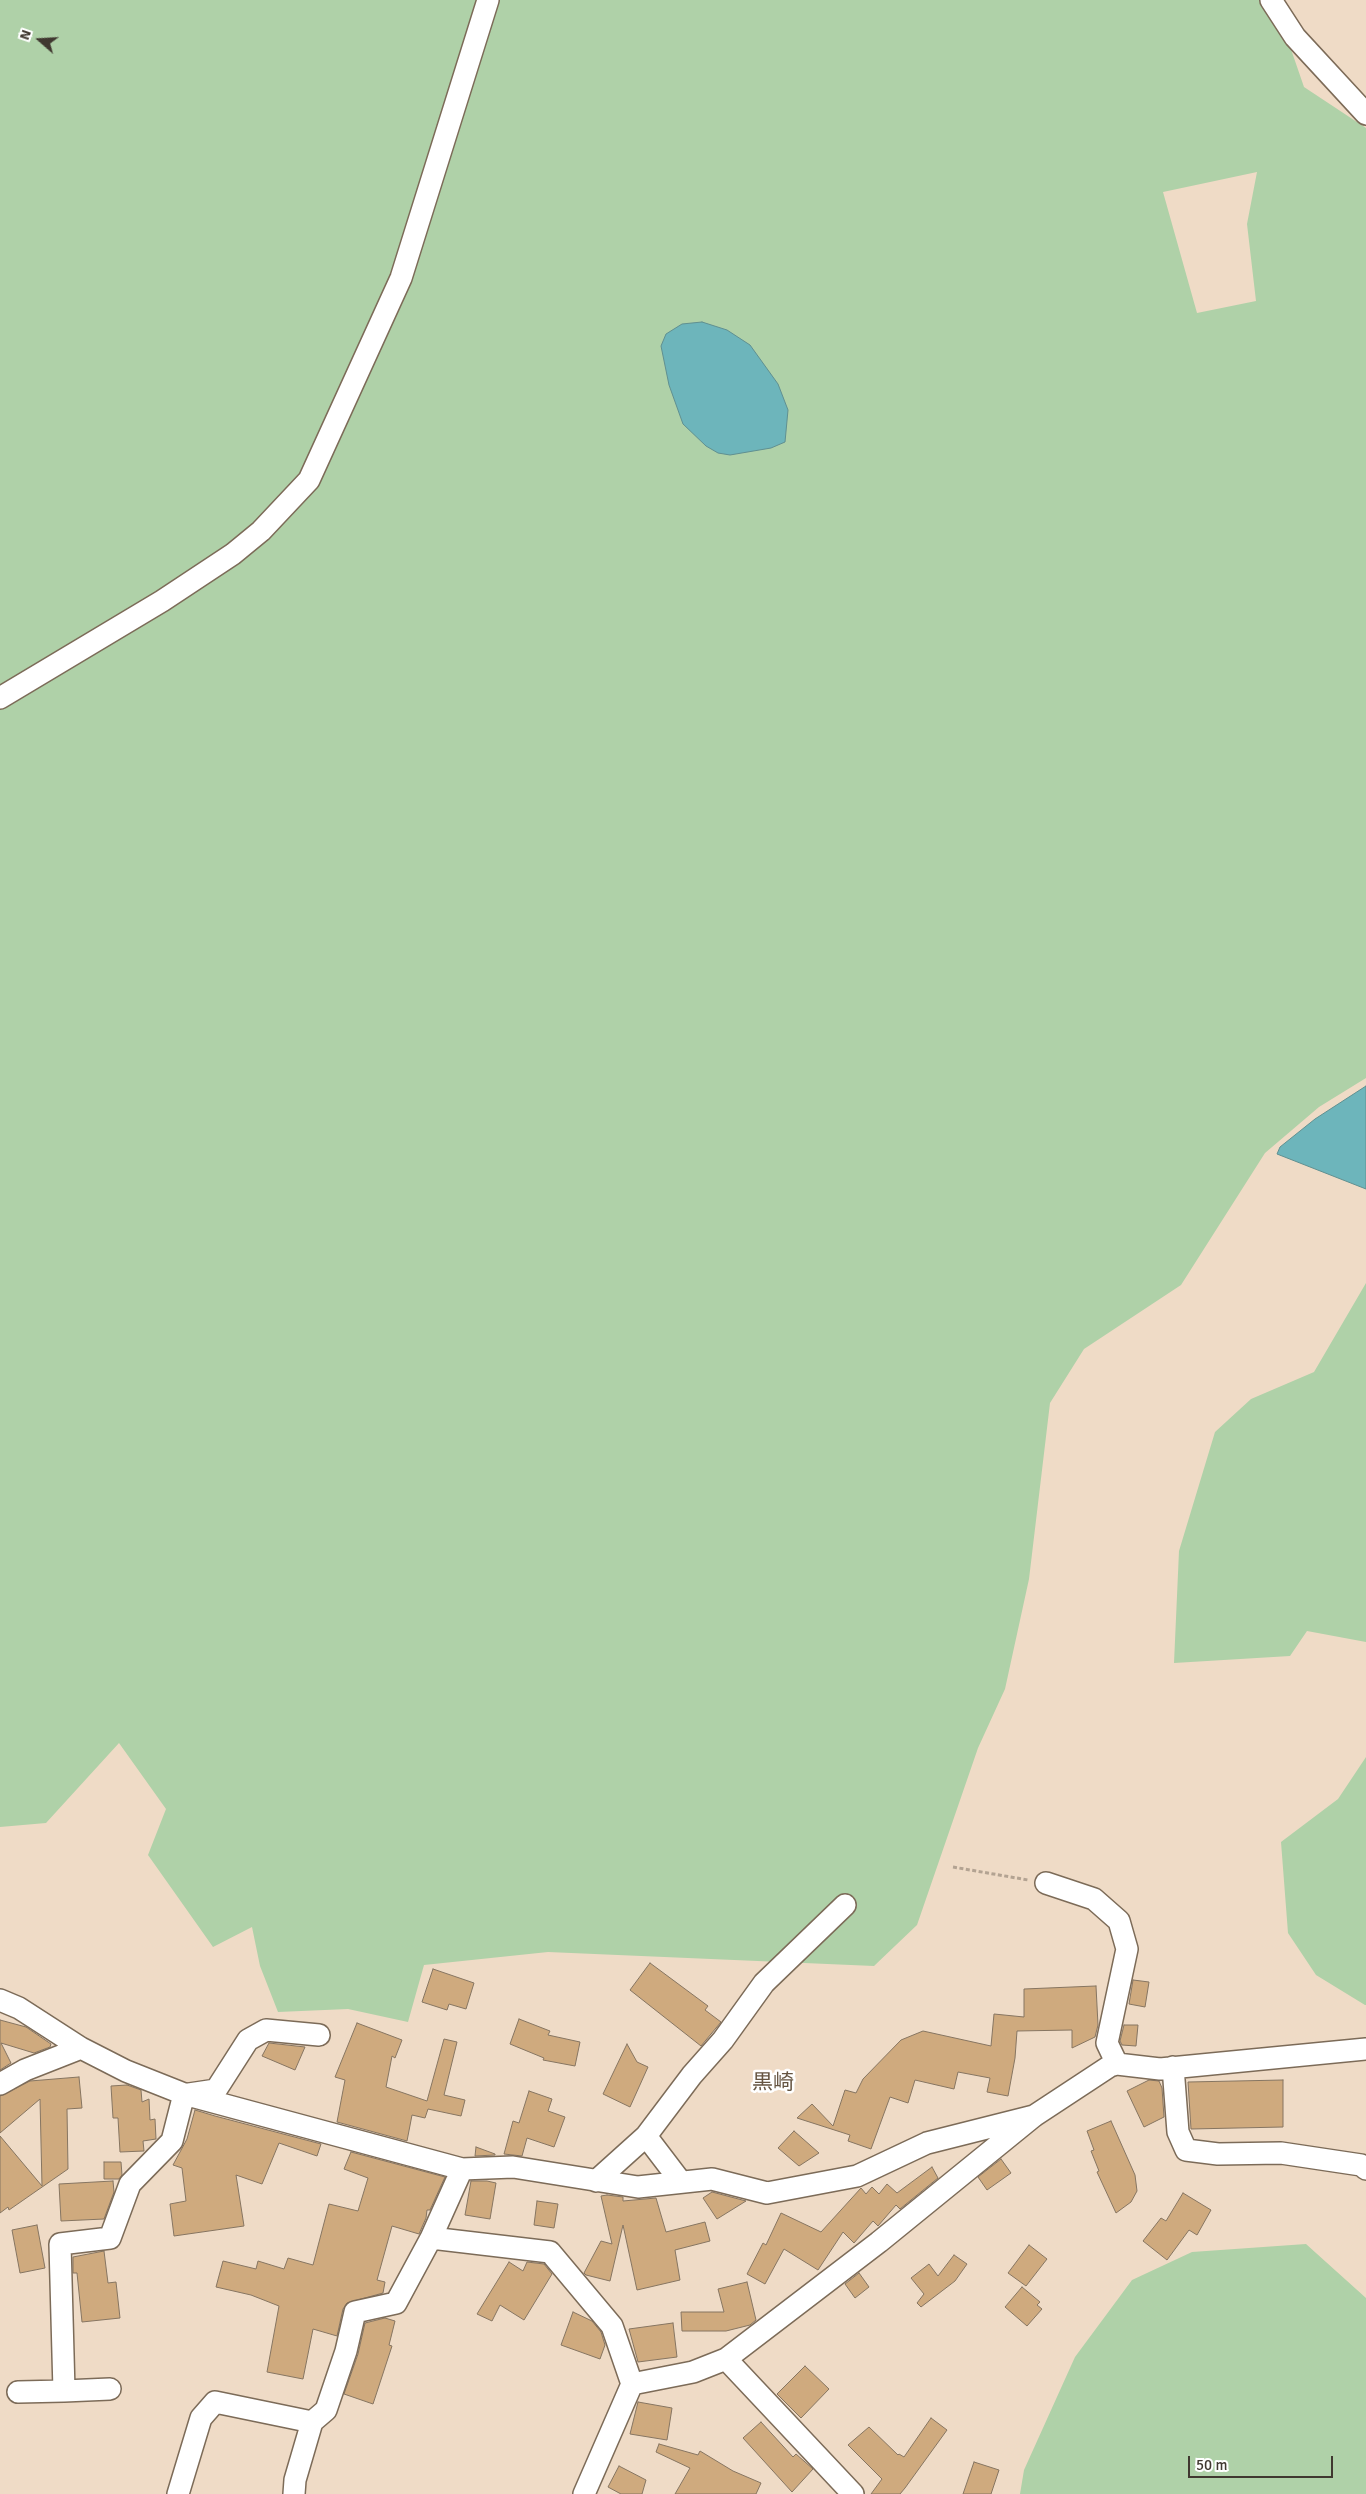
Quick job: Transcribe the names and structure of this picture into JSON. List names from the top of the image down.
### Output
{
  "districts": ["黒崎"],
  "scale_bar": "50 m",
  "north": "left"
}
